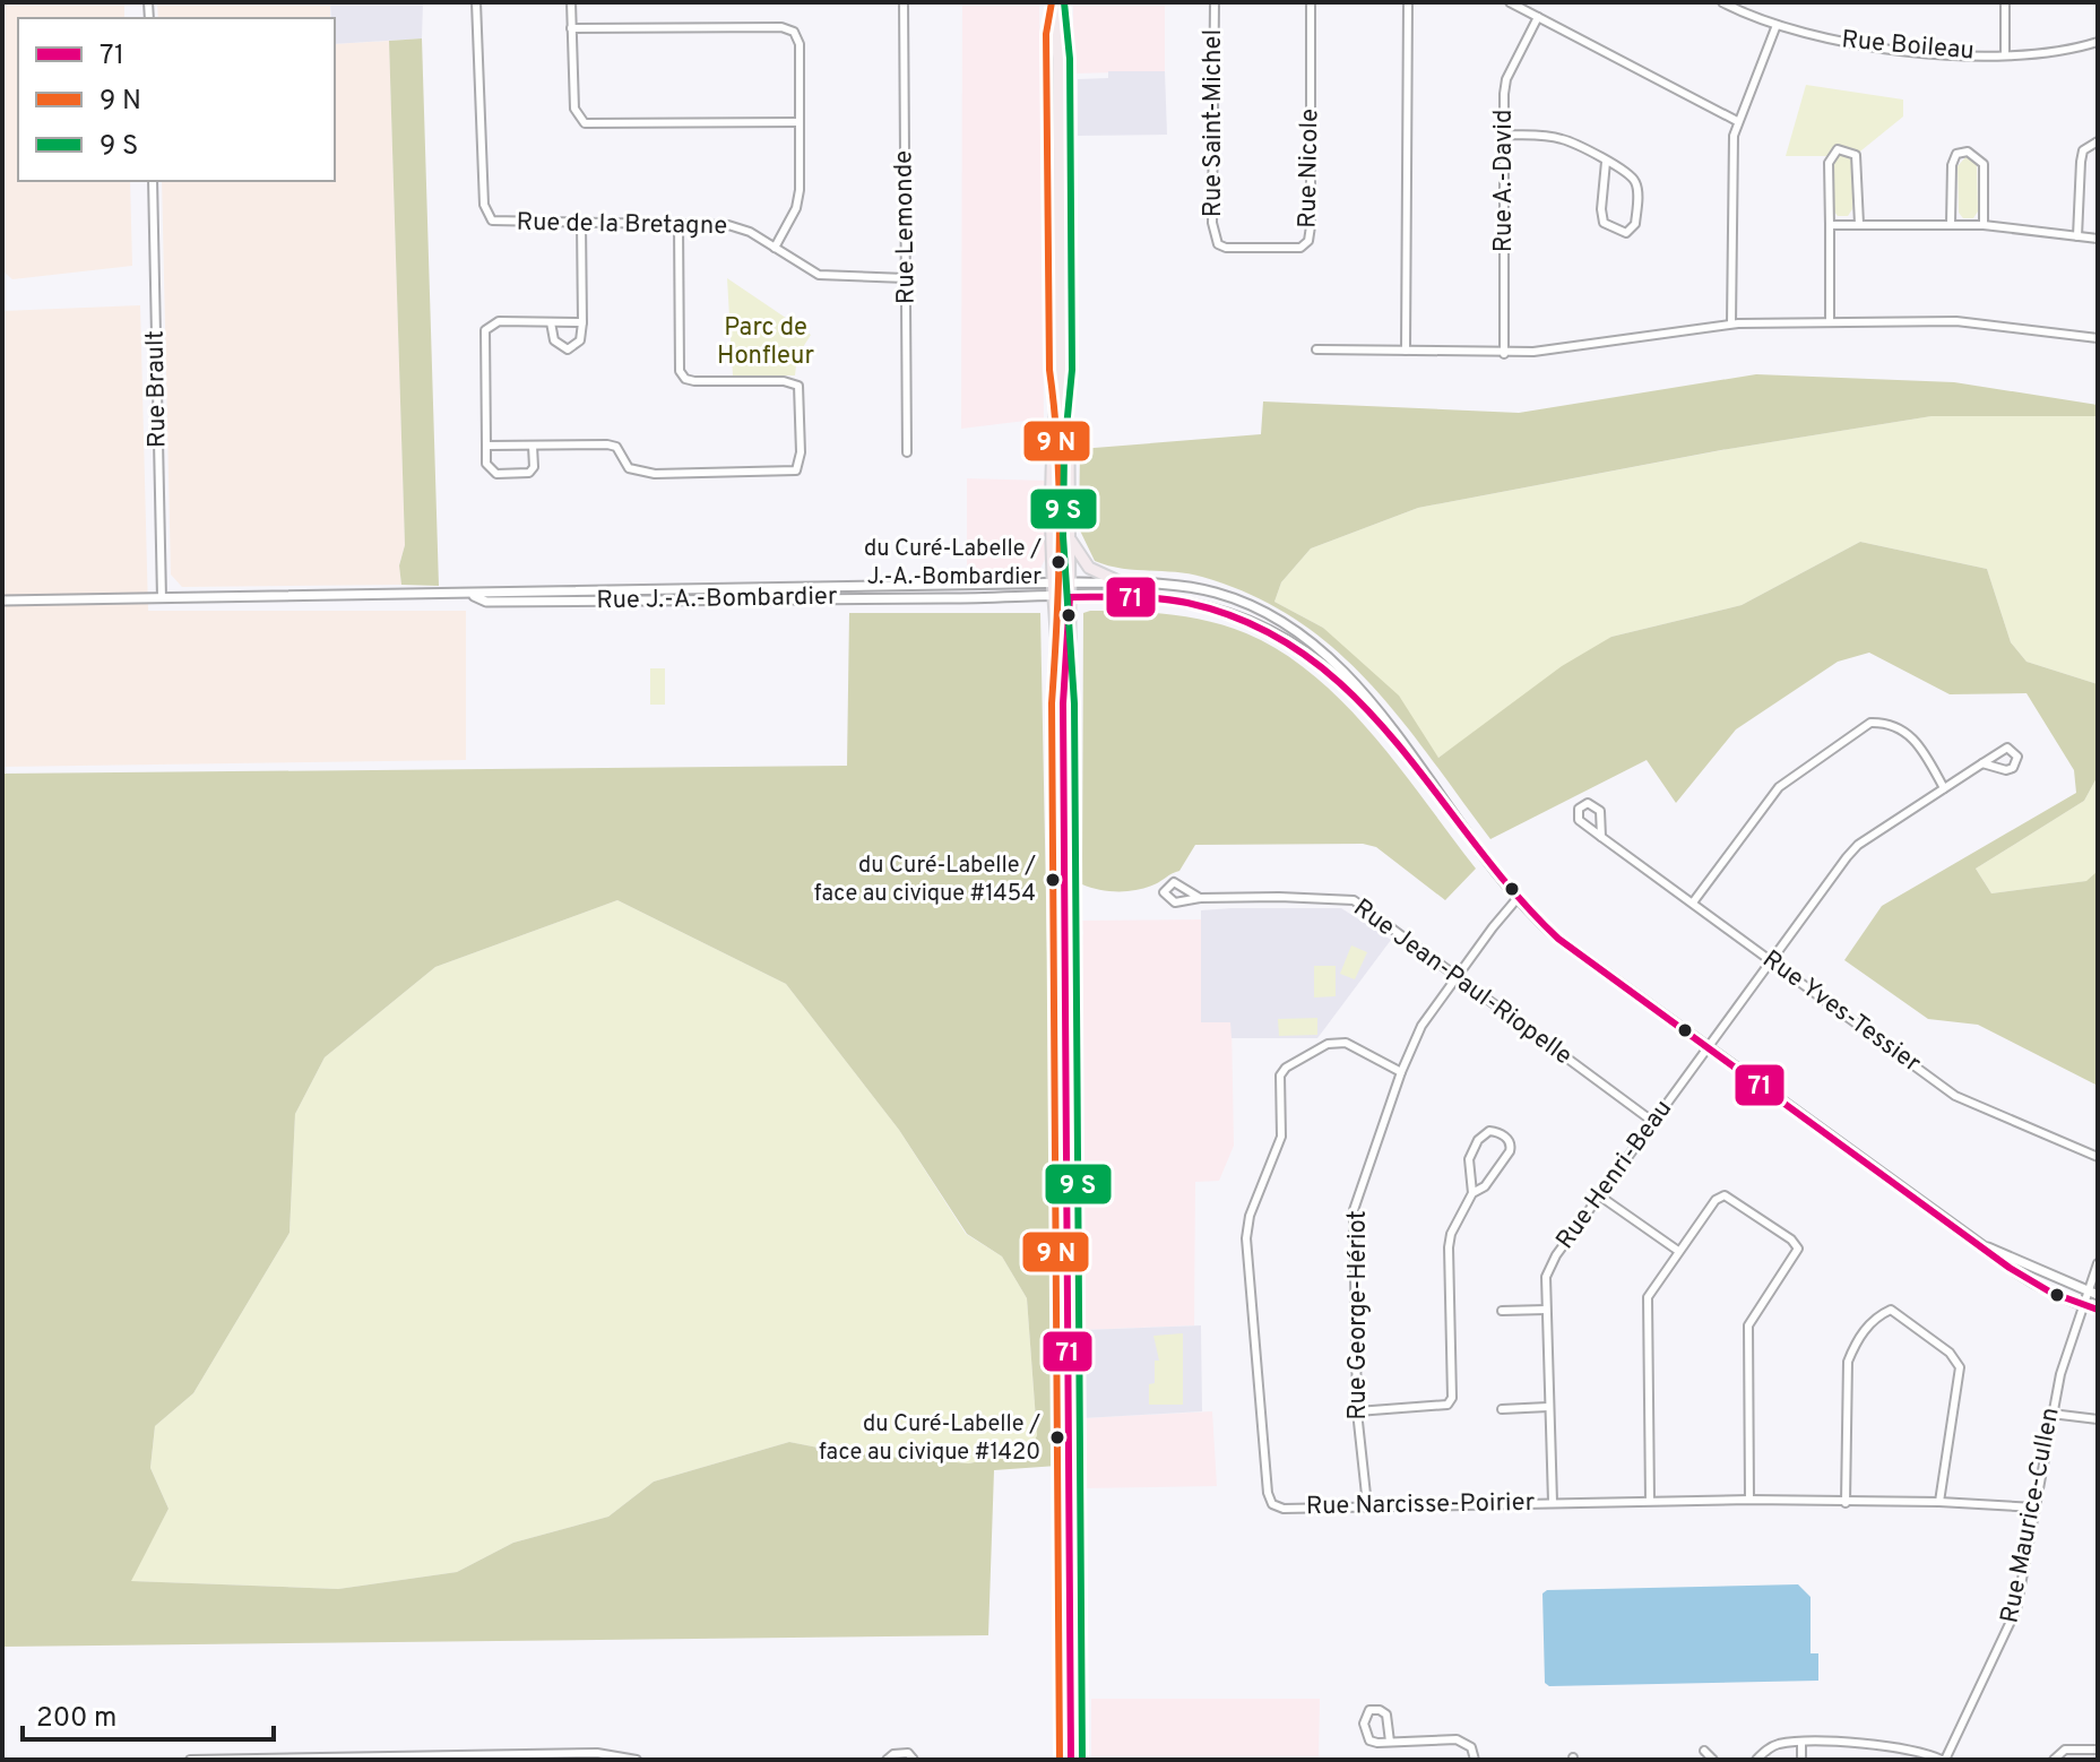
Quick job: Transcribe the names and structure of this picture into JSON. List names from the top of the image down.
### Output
{
  "streets": {
    "street": [
      "Rue Boileau",
      "Rue Saint-Michel",
      "Rue Nicole",
      "Rue A.-David",
      "Rue de la Bretagne",
      "Rue Lemonde",
      "Rue Brault",
      "Rue J.-A.-Bombardier",
      "Rue Jean-Paul-Riopelle",
      "Rue Yves-Tessier",
      "Rue Henri-Beau",
      "Rue George-Hériot",
      "Rue Narcisse-Poirier",
      "Rue Maurice-Cullen"
    ]
  },
  "crossings": [
    ["Rue Saint-Michel", "Rue Nicole"],
    ["Rue de la Bretagne", "Rue Lemonde"],
    ["Rue Brault", "Rue J.-A.-Bombardier"],
    ["Rue Jean-Paul-Riopelle", "Rue Henri-Beau"],
    ["Rue Jean-Paul-Riopelle", "Rue George-Hériot"],
    ["Rue Yves-Tessier", "Rue Henri-Beau"],
    ["Rue Henri-Beau", "Rue Narcisse-Poirier"],
    ["Rue George-Hériot", "Rue Narcisse-Poirier"],
    ["Rue Narcisse-Poirier", "Rue Maurice-Cullen"]
  ],
  "parks": ["Parc de Honfleur"],
  "places": ["du Curé-Labelle / J.-A.-Bombardier", "du Curé-Labelle / face au civique #1454", "du Curé-Labelle / face au civique #1420"],
  "lines": ["transit line 71"],
  "legend": ["71", "9 N", "9 S"],
  "scale_bar": "200 m"
}
